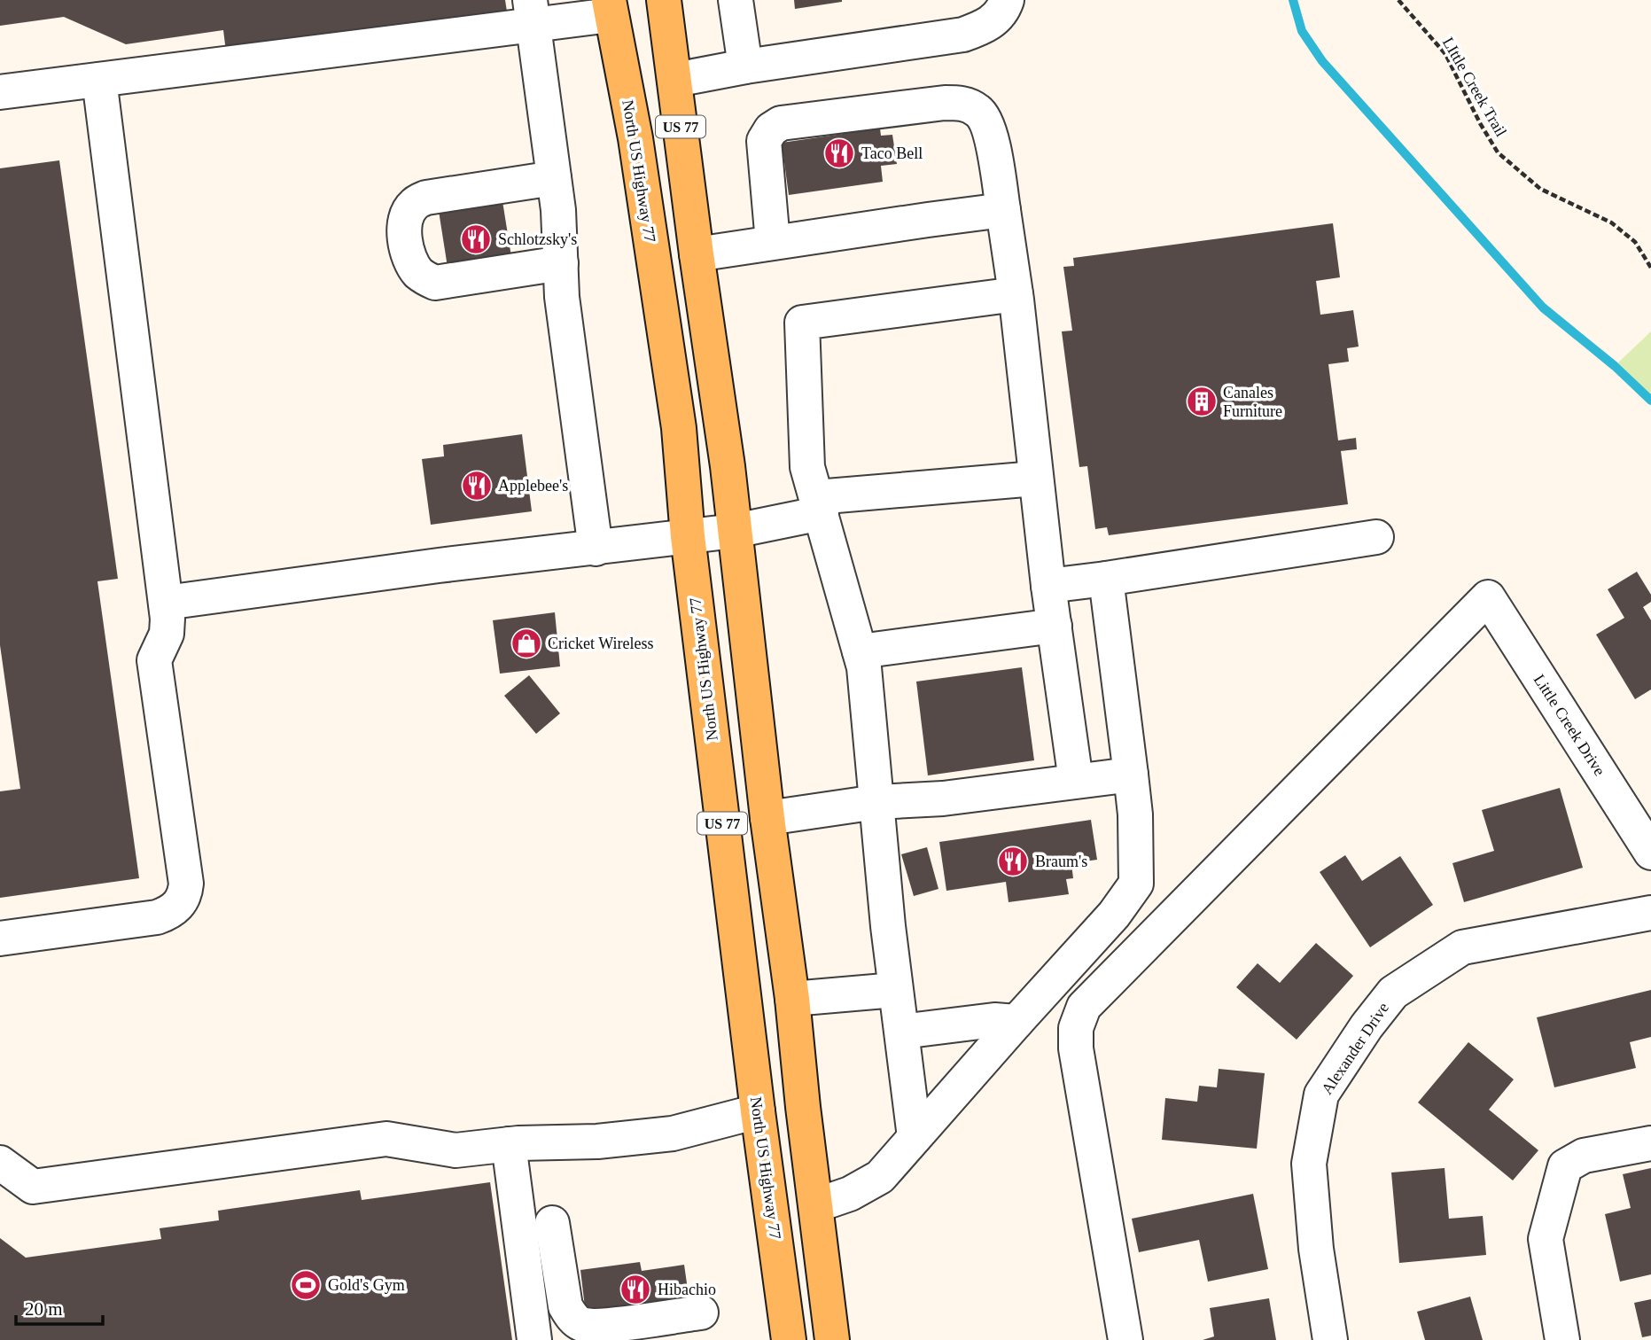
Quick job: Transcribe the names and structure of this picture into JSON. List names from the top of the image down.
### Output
{
  "streets": {
    "main road": ["US 77", "North US Highway 77"],
    "street": ["Little Creek Drive", "Alexander Drive"],
    "path": ["LIttle Creek Trail"]
  },
  "places": {
    "restaurant": [
      "Taco Bell",
      "Schlotzsky's",
      "Applebee's",
      "Braum's",
      "Hibachio"
    ],
    "building": ["Canales Furniture"],
    "shop": ["Cricket Wireless"],
    "sports": ["Gold's Gym"]
  },
  "scale_bar": "20 m"
}
